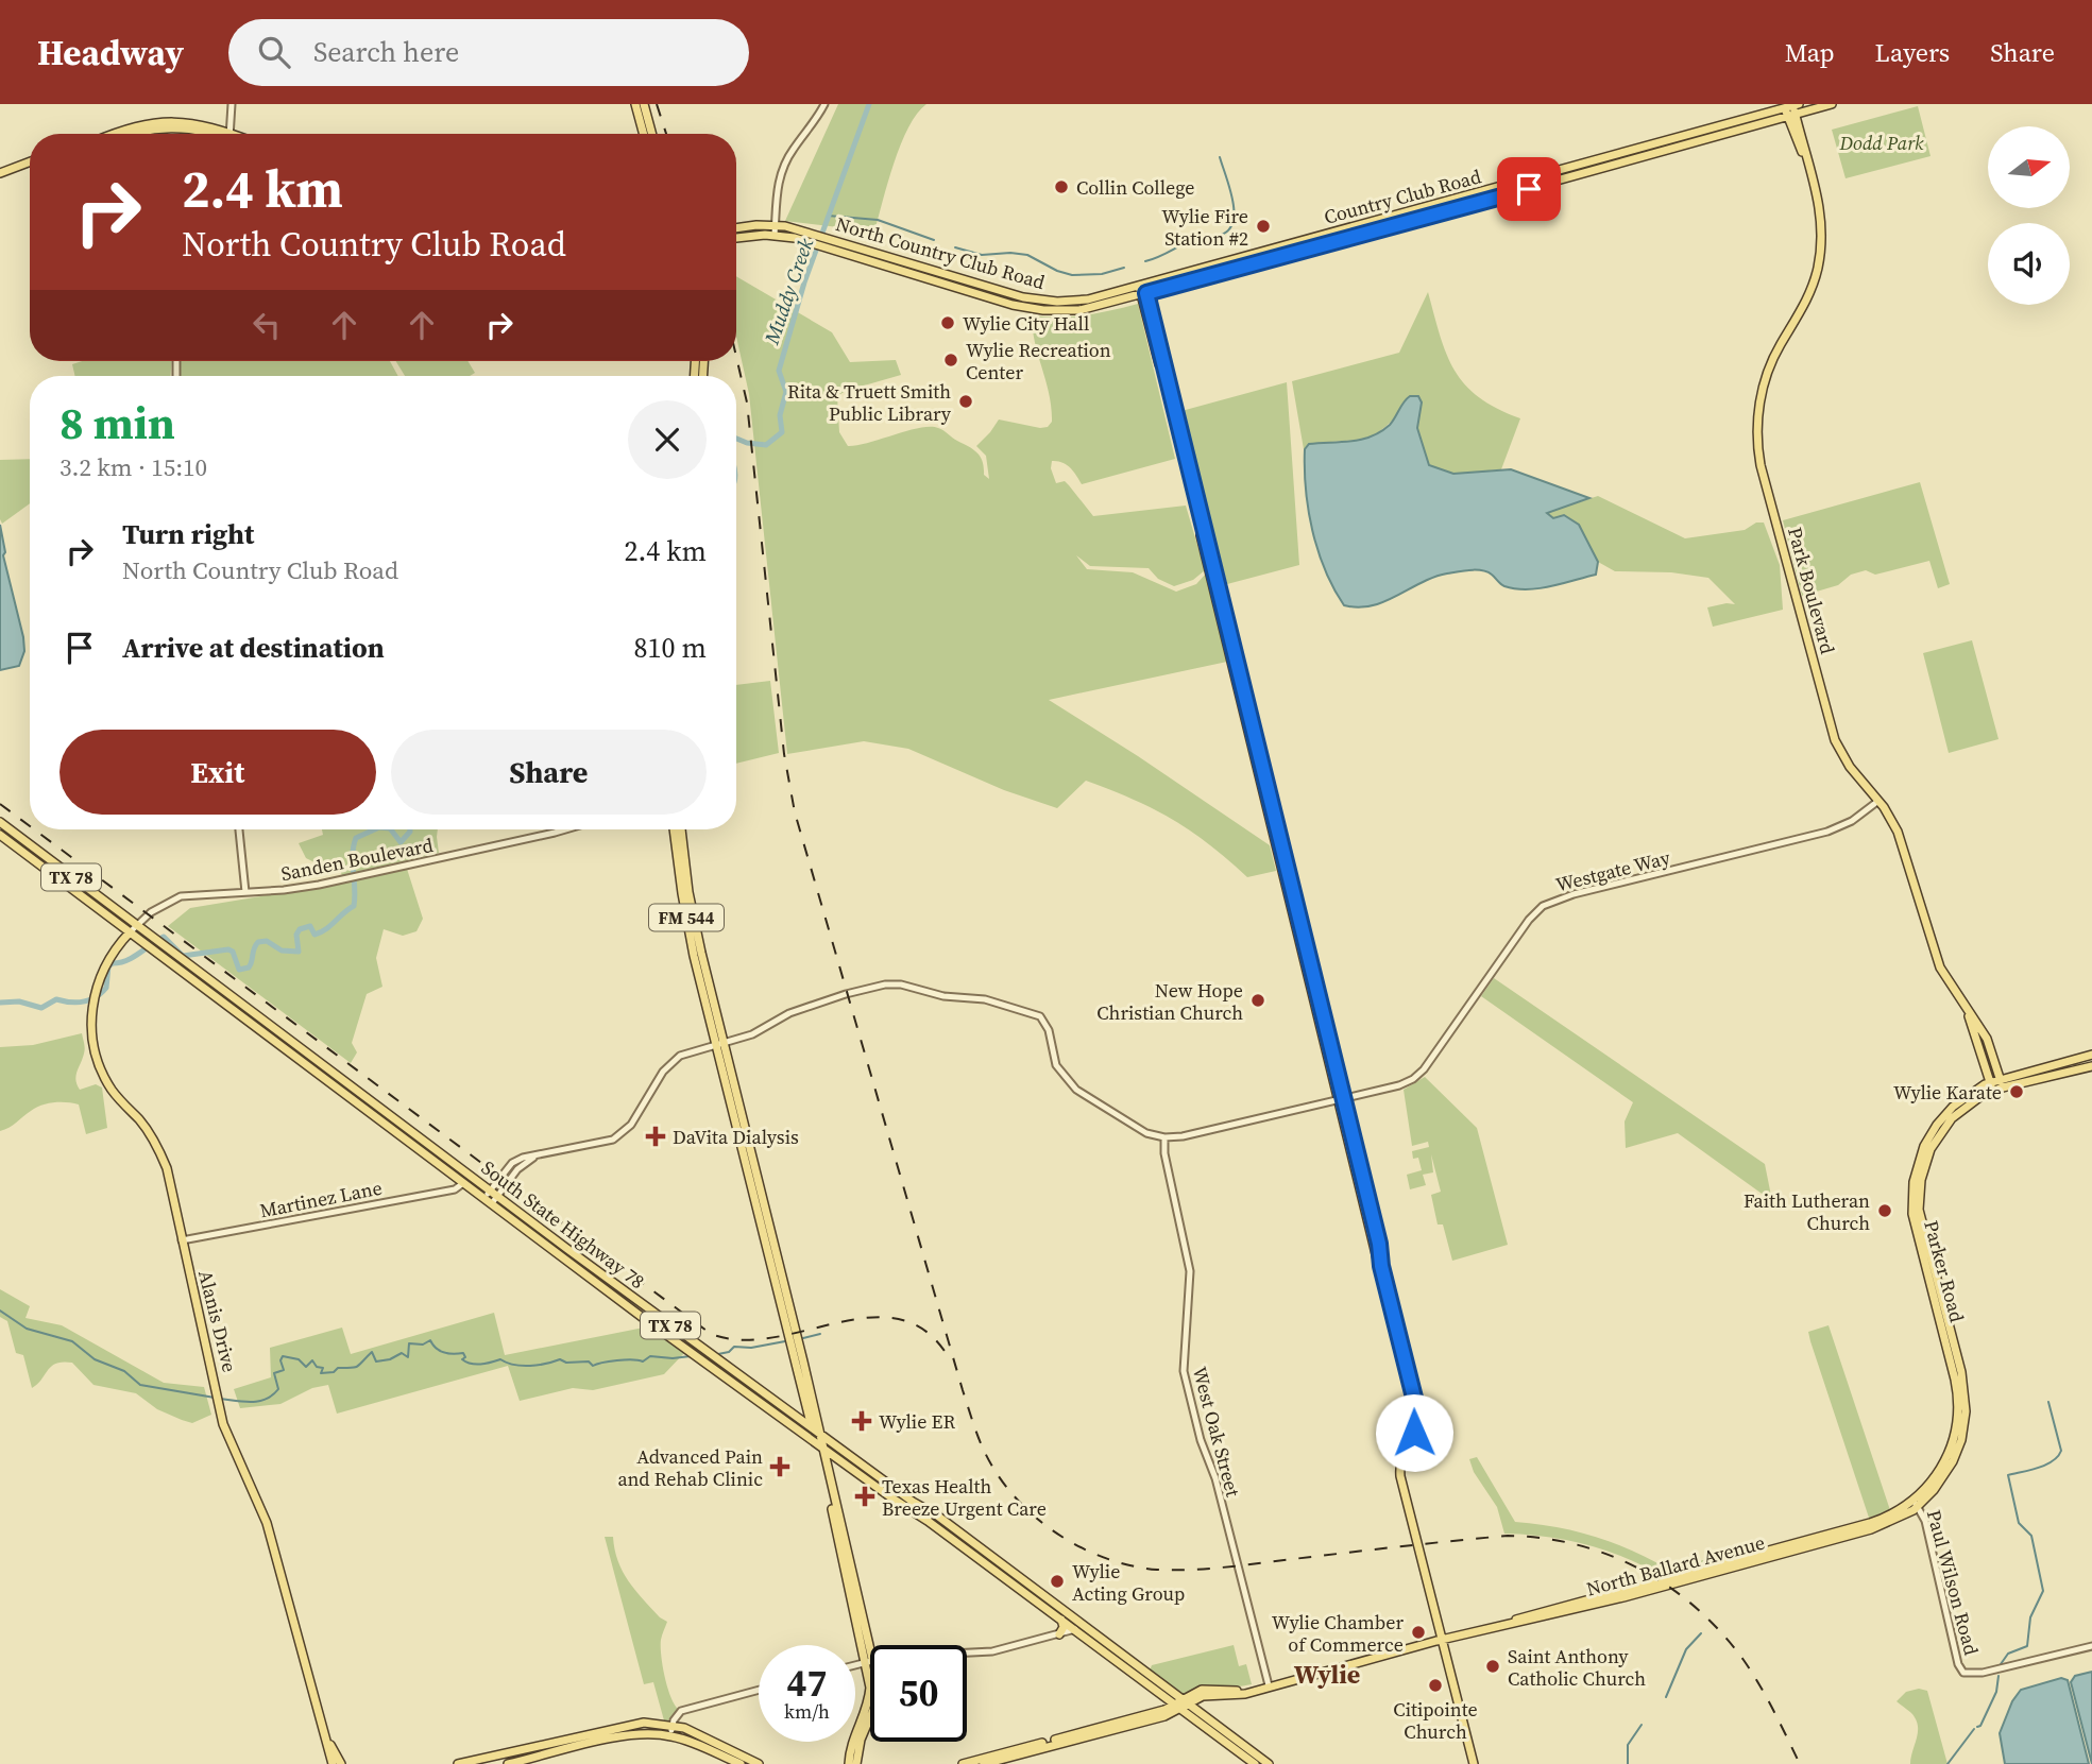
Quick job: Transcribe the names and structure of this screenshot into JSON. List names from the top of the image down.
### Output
{
  "streets": {
    "main road": [
      "North Country Club Road",
      "Park Boulevard",
      "TX 78",
      "FM 544",
      "South State Highway 78",
      "Parker Road",
      "Alanis Drive",
      "North Ballard Avenue"
    ],
    "street": [
      "Sanden Boulevard",
      "Westgate Way",
      "Martinez Lane",
      "West Oak Street",
      "Paul Wilson Road"
    ]
  },
  "crossings": [
    ["Park Boulevard", "Westgate Way"],
    ["Park Boulevard", "Parker Road"],
    ["Sanden Boulevard", "South State Highway 78"],
    ["Sanden Boulevard", "Alanis Drive"],
    ["Westgate Way", "West Oak Street"],
    ["TX 78", "South State Highway 78"],
    ["FM 544", "South State Highway 78"],
    ["Martinez Lane", "South State Highway 78"],
    ["Martinez Lane", "Alanis Drive"],
    ["South State Highway 78", "Alanis Drive"],
    ["Parker Road", "North Ballard Avenue"],
    ["Parker Road", "Paul Wilson Road"],
    ["West Oak Street", "North Ballard Avenue"],
    ["North Ballard Avenue", "Paul Wilson Road"]
  ],
  "districts": ["Wylie"],
  "water": ["Muddy Creek"],
  "parks": ["Dodd Park"],
  "places": {
    "other": [
      "Collin College",
      "Wylie Fire Station #2",
      "Wylie City Hall",
      "Wylie Recreation Center",
      "Rita & Truett Smith Public Library",
      "New Hope Christian Church",
      "Wylie Karate",
      "Faith Lutheran Church",
      "Wylie Acting Group",
      "Wylie Chamber of Commerce",
      "Saint Anthony Catholic Church",
      "Citipointe Church"
    ],
    "health": [
      "DaVita Dialysis",
      "Wylie ER",
      "Advanced Pain and Rehab Clinic",
      "Texas Health Breeze Urgent Care"
    ]
  },
  "north": "right",
  "page": {
    "header": "Headway",
    "search": "Search here",
    "nav": ["Map", "Layers", "Share"],
    "turn": ["2.4 km", "North Country Club Road"],
    "heading": ["8 min", "3.2 km · 15:10"],
    "list": [
      {
        "name": "Turn right",
        "note": "North Country Club Road",
        "value": "2.4 km"
      },
      {
        "name": "Arrive at destination",
        "value": "810 m"
      }
    ],
    "buttons": ["Exit", "Share"],
    "speed": "47 km/h",
    "limit": "50"
  }
}
